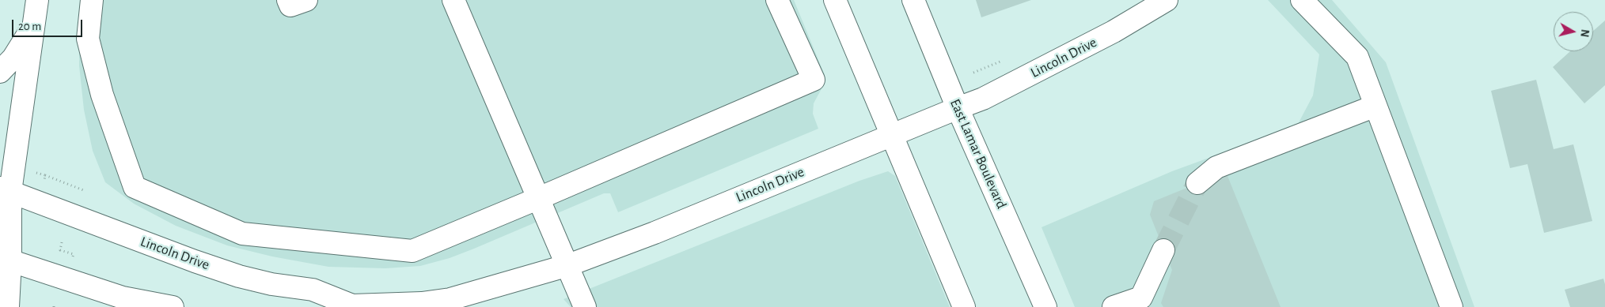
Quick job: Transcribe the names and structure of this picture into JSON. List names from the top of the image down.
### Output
{
  "streets": {
    "main road": ["Lincoln Drive", "East Lamar Boulevard"]
  },
  "crossings": [
    ["Lincoln Drive", "East Lamar Boulevard"]
  ],
  "scale_bar": "20 m",
  "north": "right"
}
